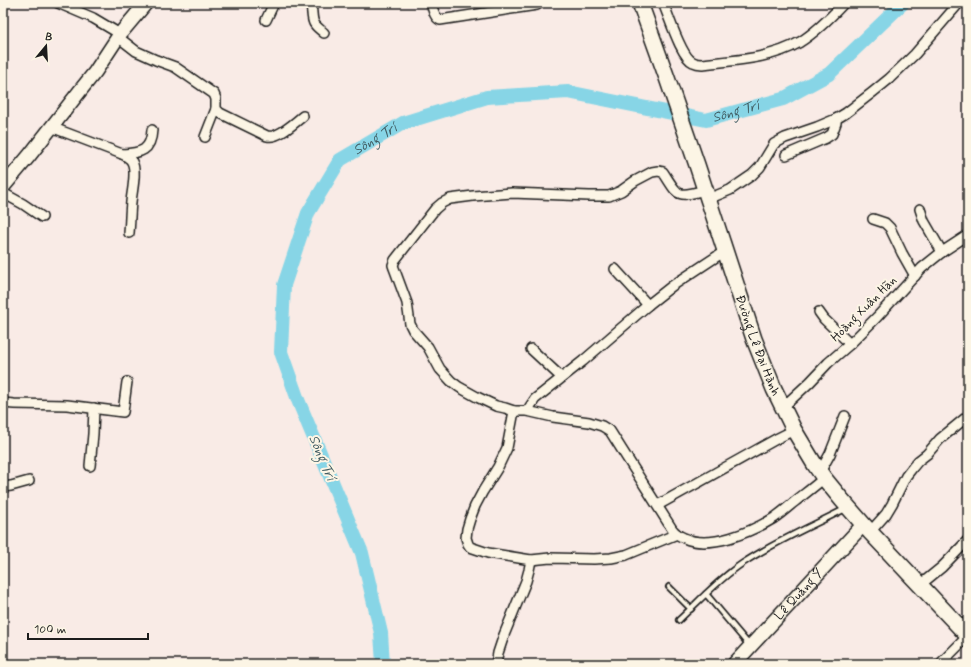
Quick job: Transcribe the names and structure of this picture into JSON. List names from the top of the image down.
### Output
{
  "streets": {
    "main road": ["Đường Lê Đại Hành"],
    "street": ["Hoàng Xuân Hãn", "Lê Quảng Ý"]
  },
  "crossings": [
    ["Hoàng Xuân Hãn", "Đường Lê Đại Hành"],
    ["Đường Lê Đại Hành", "Lê Quảng Ý"]
  ],
  "water": ["Sông Trí"],
  "scale_bar": "100 m",
  "north": "top"
}
